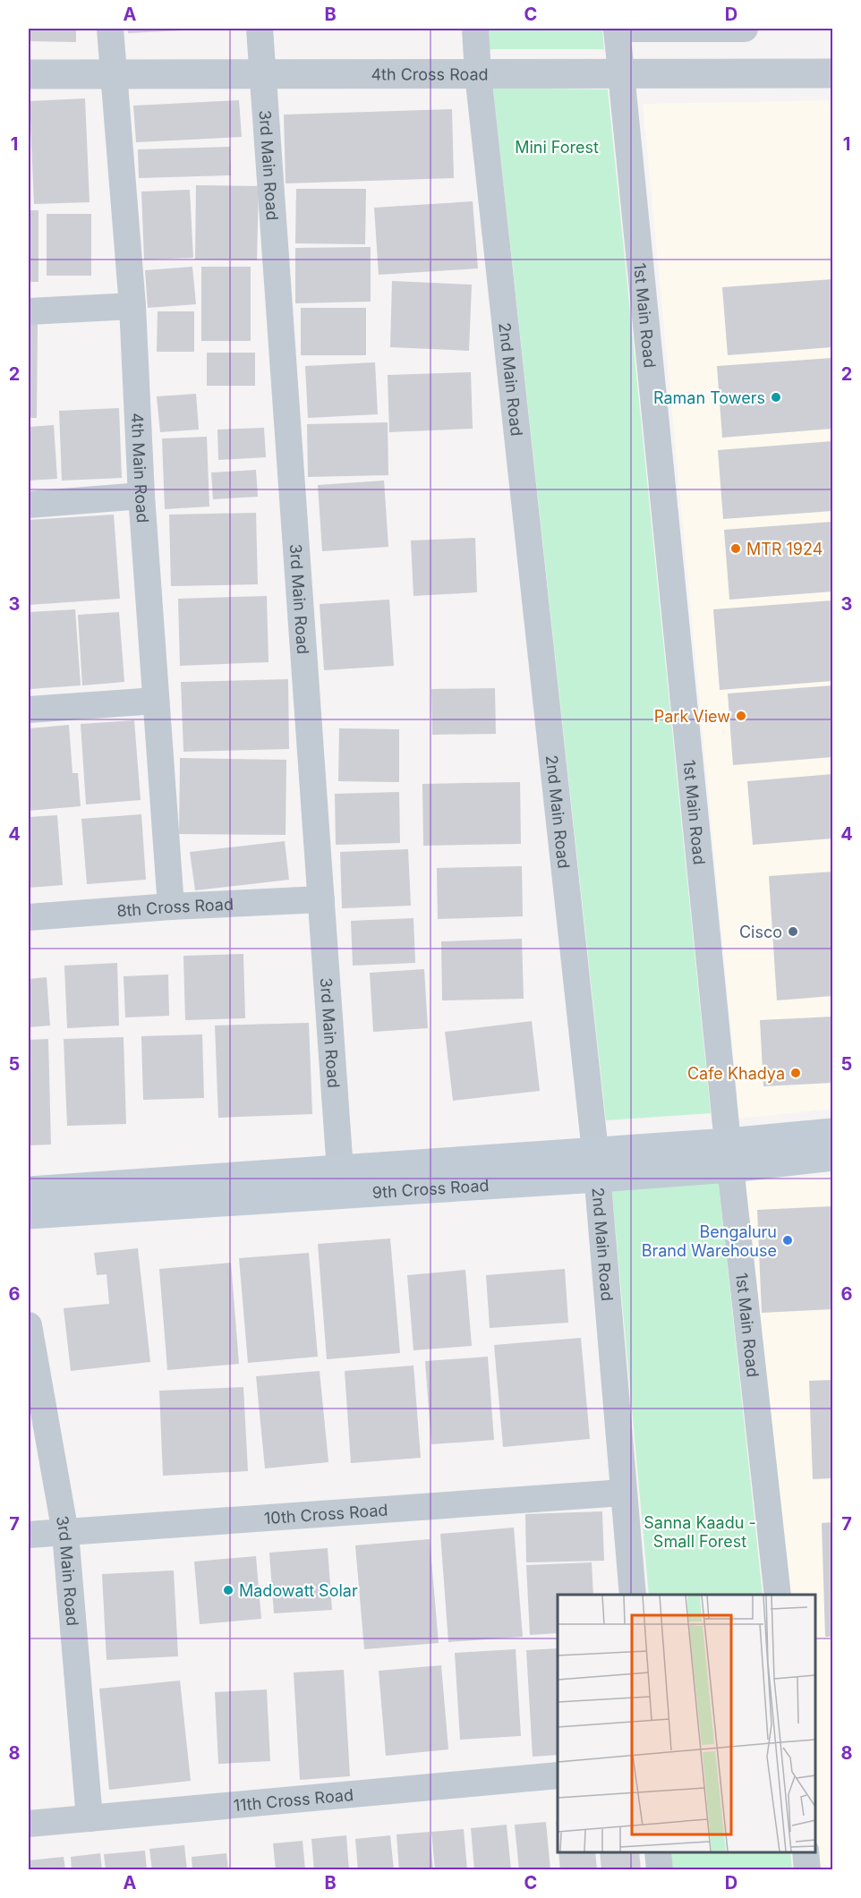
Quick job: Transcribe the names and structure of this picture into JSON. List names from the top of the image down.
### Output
{
  "streets": {
    "main road": ["9th Cross Road"],
    "street": [
      "4th Cross Road",
      "3rd Main Road",
      "1st Main Road",
      "2nd Main Road",
      "4th Main Road",
      "8th Cross Road",
      "10th Cross Road",
      "11th Cross Road"
    ]
  },
  "crossings": [
    ["4th Cross Road", "3rd Main Road"],
    ["4th Cross Road", "1st Main Road"],
    ["4th Cross Road", "2nd Main Road"],
    ["4th Cross Road", "4th Main Road"],
    ["3rd Main Road", "8th Cross Road"],
    ["3rd Main Road", "9th Cross Road"],
    ["3rd Main Road", "10th Cross Road"],
    ["3rd Main Road", "11th Cross Road"],
    ["1st Main Road", "9th Cross Road"],
    ["2nd Main Road", "9th Cross Road"],
    ["2nd Main Road", "10th Cross Road"],
    ["4th Main Road", "8th Cross Road"]
  ],
  "parks": ["Mini Forest", "Sanna Kaadu - Small Forest"],
  "places": [
    "Raman Towers",
    "MTR 1924",
    "Park View",
    "Cisco",
    "Cafe Khadya",
    "Bengaluru Brand Warehouse",
    "Madowatt Solar"
  ],
  "grid": {
    "columns": [
      "A",
      "B",
      "C",
      "D"
    ],
    "rows": [
      "1",
      "2",
      "3",
      "4",
      "5",
      "6",
      "7",
      "8"
    ]
  }
}
